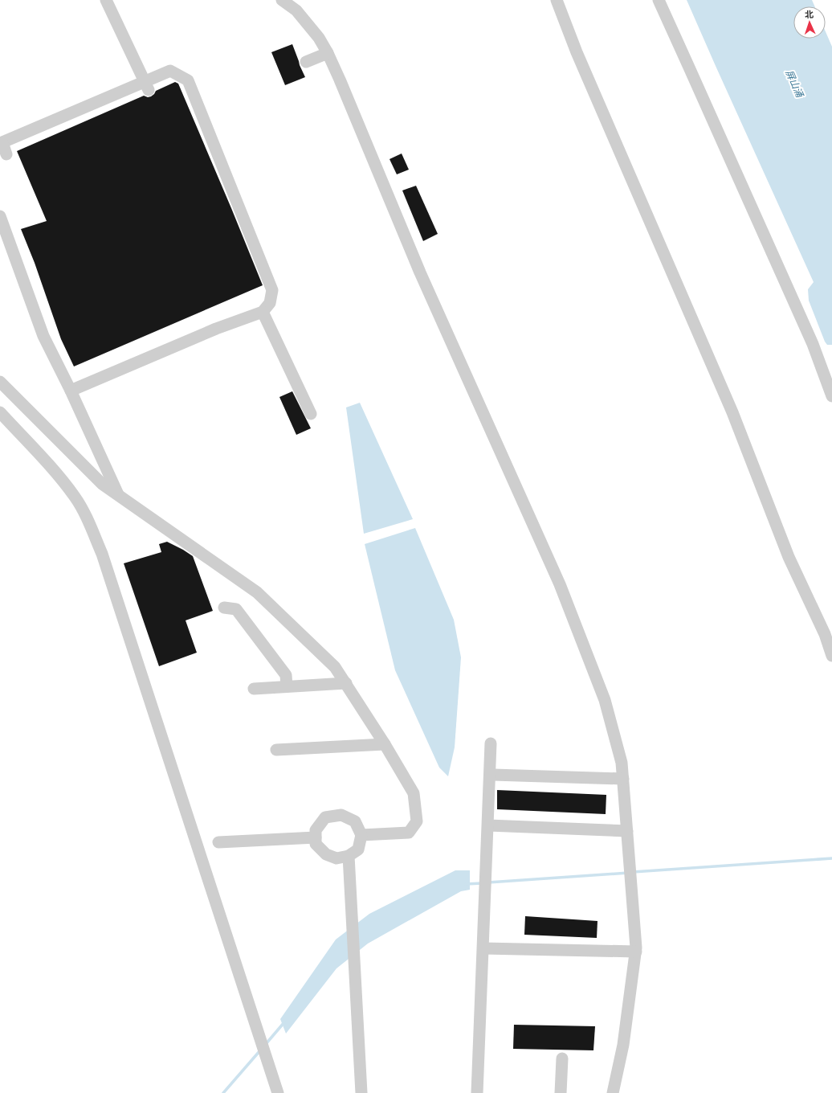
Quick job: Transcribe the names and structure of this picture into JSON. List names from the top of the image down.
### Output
{
  "water": ["屏山涌"],
  "north": "top"
}
